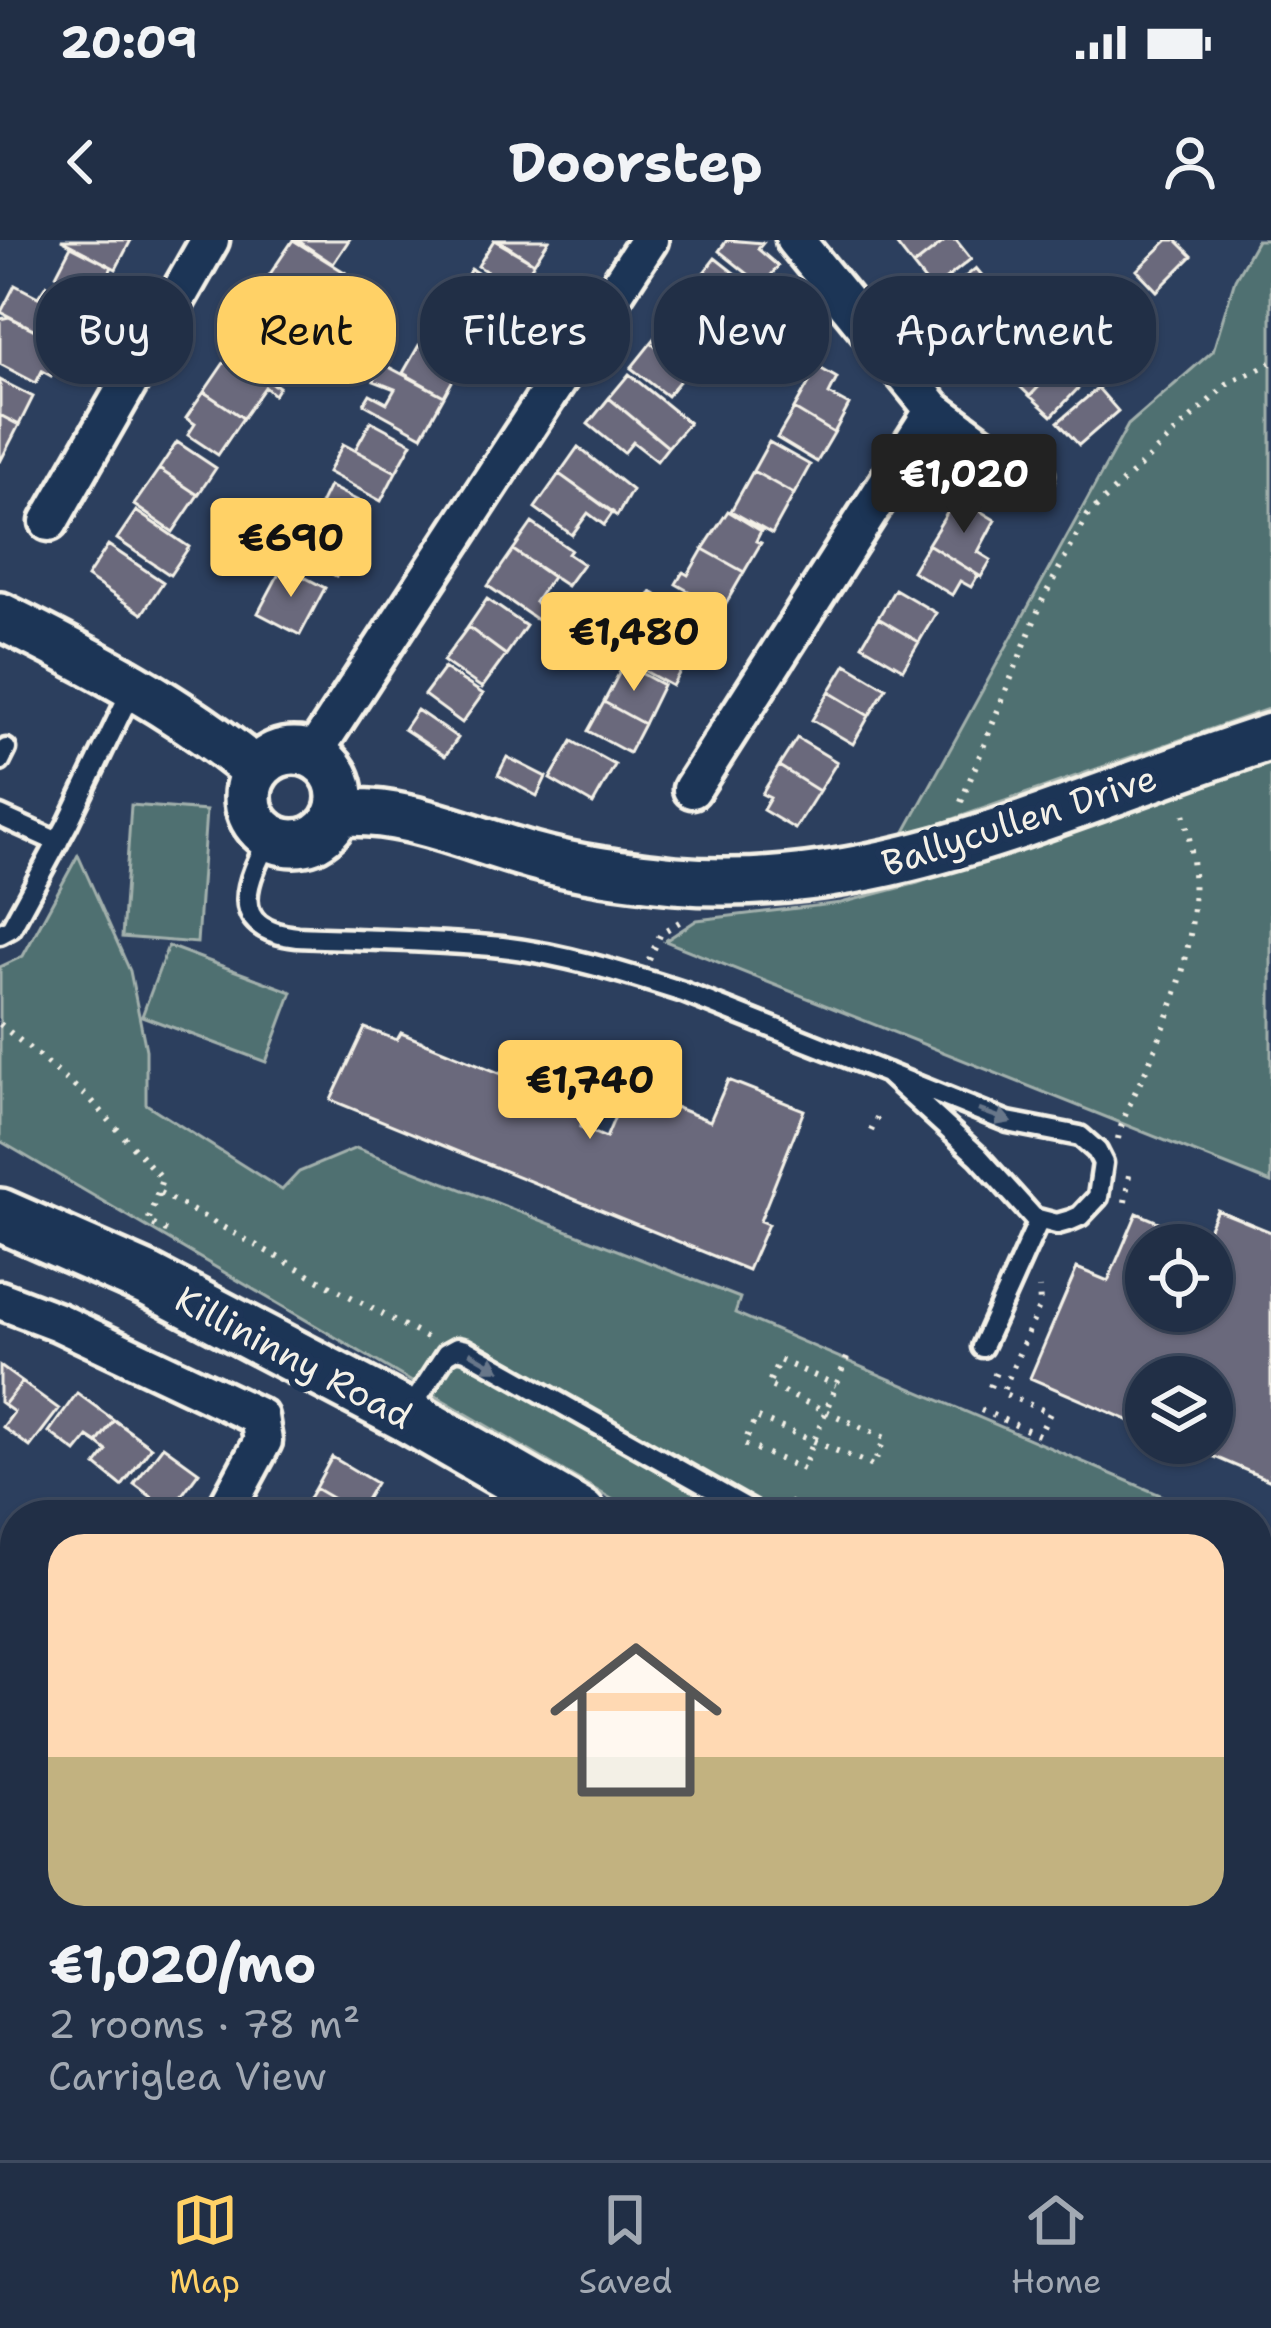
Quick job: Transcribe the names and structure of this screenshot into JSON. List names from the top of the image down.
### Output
{
  "streets": {
    "main road": ["Killininny Road"],
    "street": ["Ballycullen Drive"]
  },
  "page": {
    "status": "20:09",
    "header": "Doorstep",
    "chip": [
      "Buy",
      "Rent",
      "Filters",
      "New",
      "Apartment"
    ],
    "price": [
      "€1,020",
      "€690",
      "€1,480",
      "€1,740"
    ],
    "list": [
      {
        "name": "€1,020/mo",
        "note": "2 rooms · 78 m² · Carriglea View"
      }
    ],
    "tabs": ["Map", "Saved", "Home"]
  }
}
